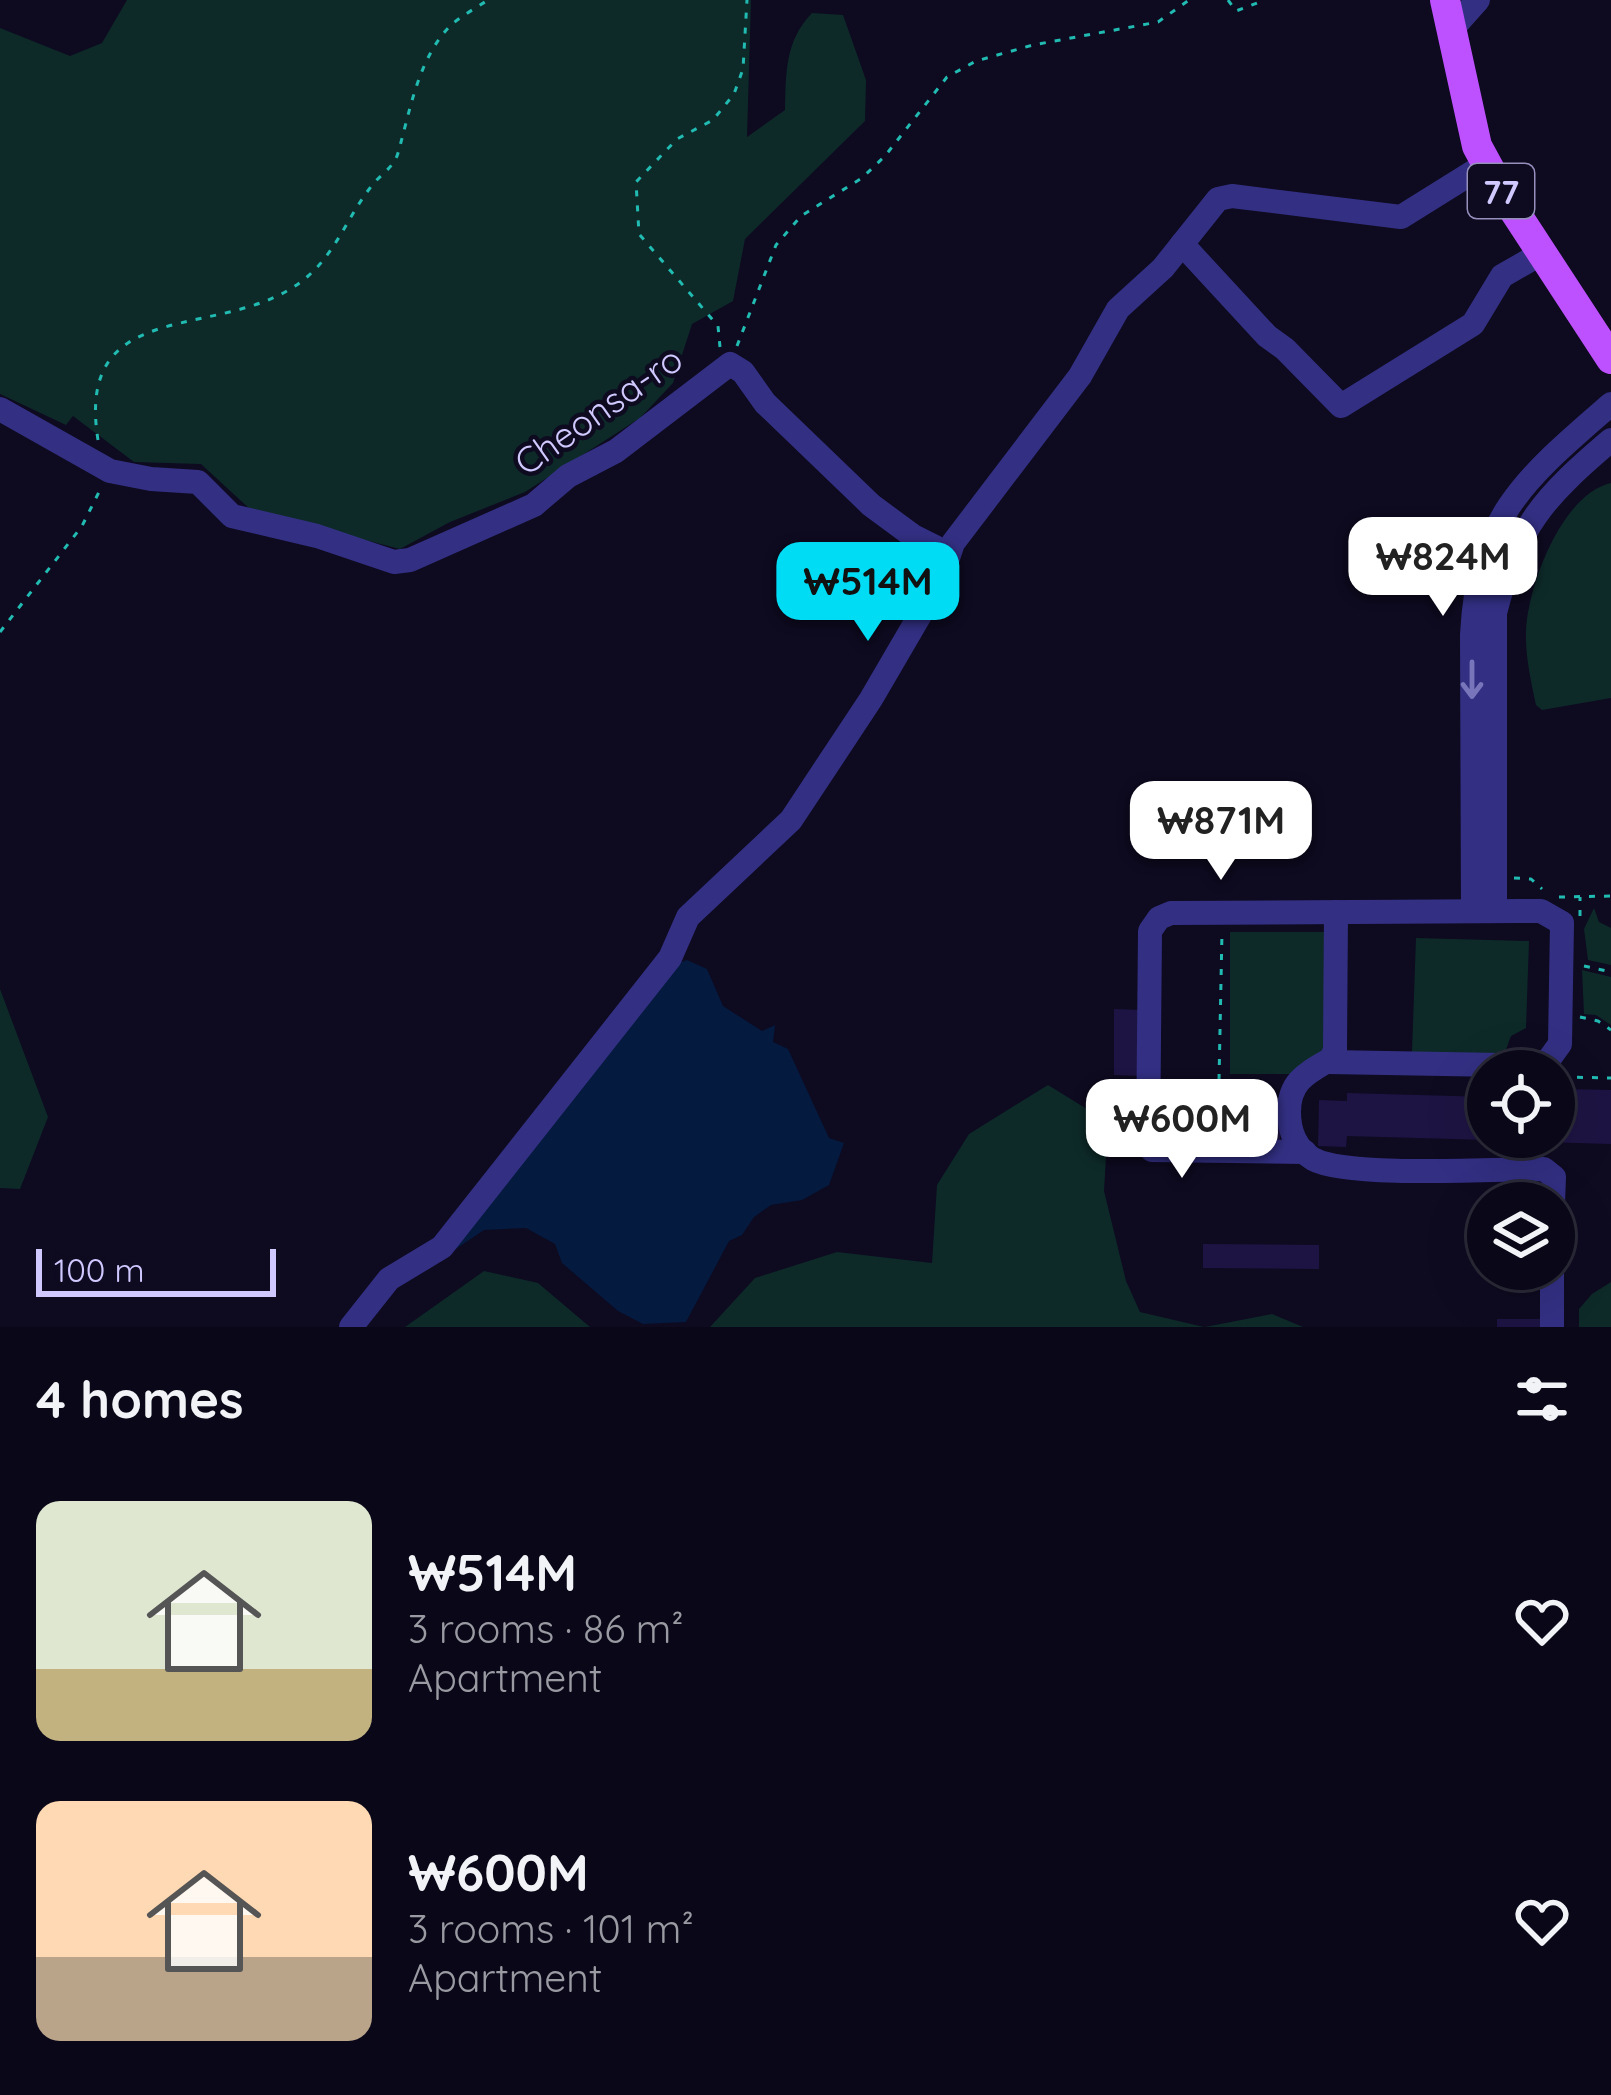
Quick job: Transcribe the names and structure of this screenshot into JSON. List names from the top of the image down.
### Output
{
  "streets": {
    "main road": ["77"],
    "street": ["Cheonsa-ro"]
  },
  "scale_bar": "100 m",
  "page": {
    "price": [
      "₩824M",
      "₩514M",
      "₩871M",
      "₩600M"
    ],
    "scale": "100 m",
    "heading": "4 homes",
    "list": [
      {
        "name": "₩514M",
        "note": "3 rooms · 86 m² · Apartment"
      },
      {
        "name": "₩600M",
        "note": "3 rooms · 101 m² · Apartment"
      }
    ]
  }
}
